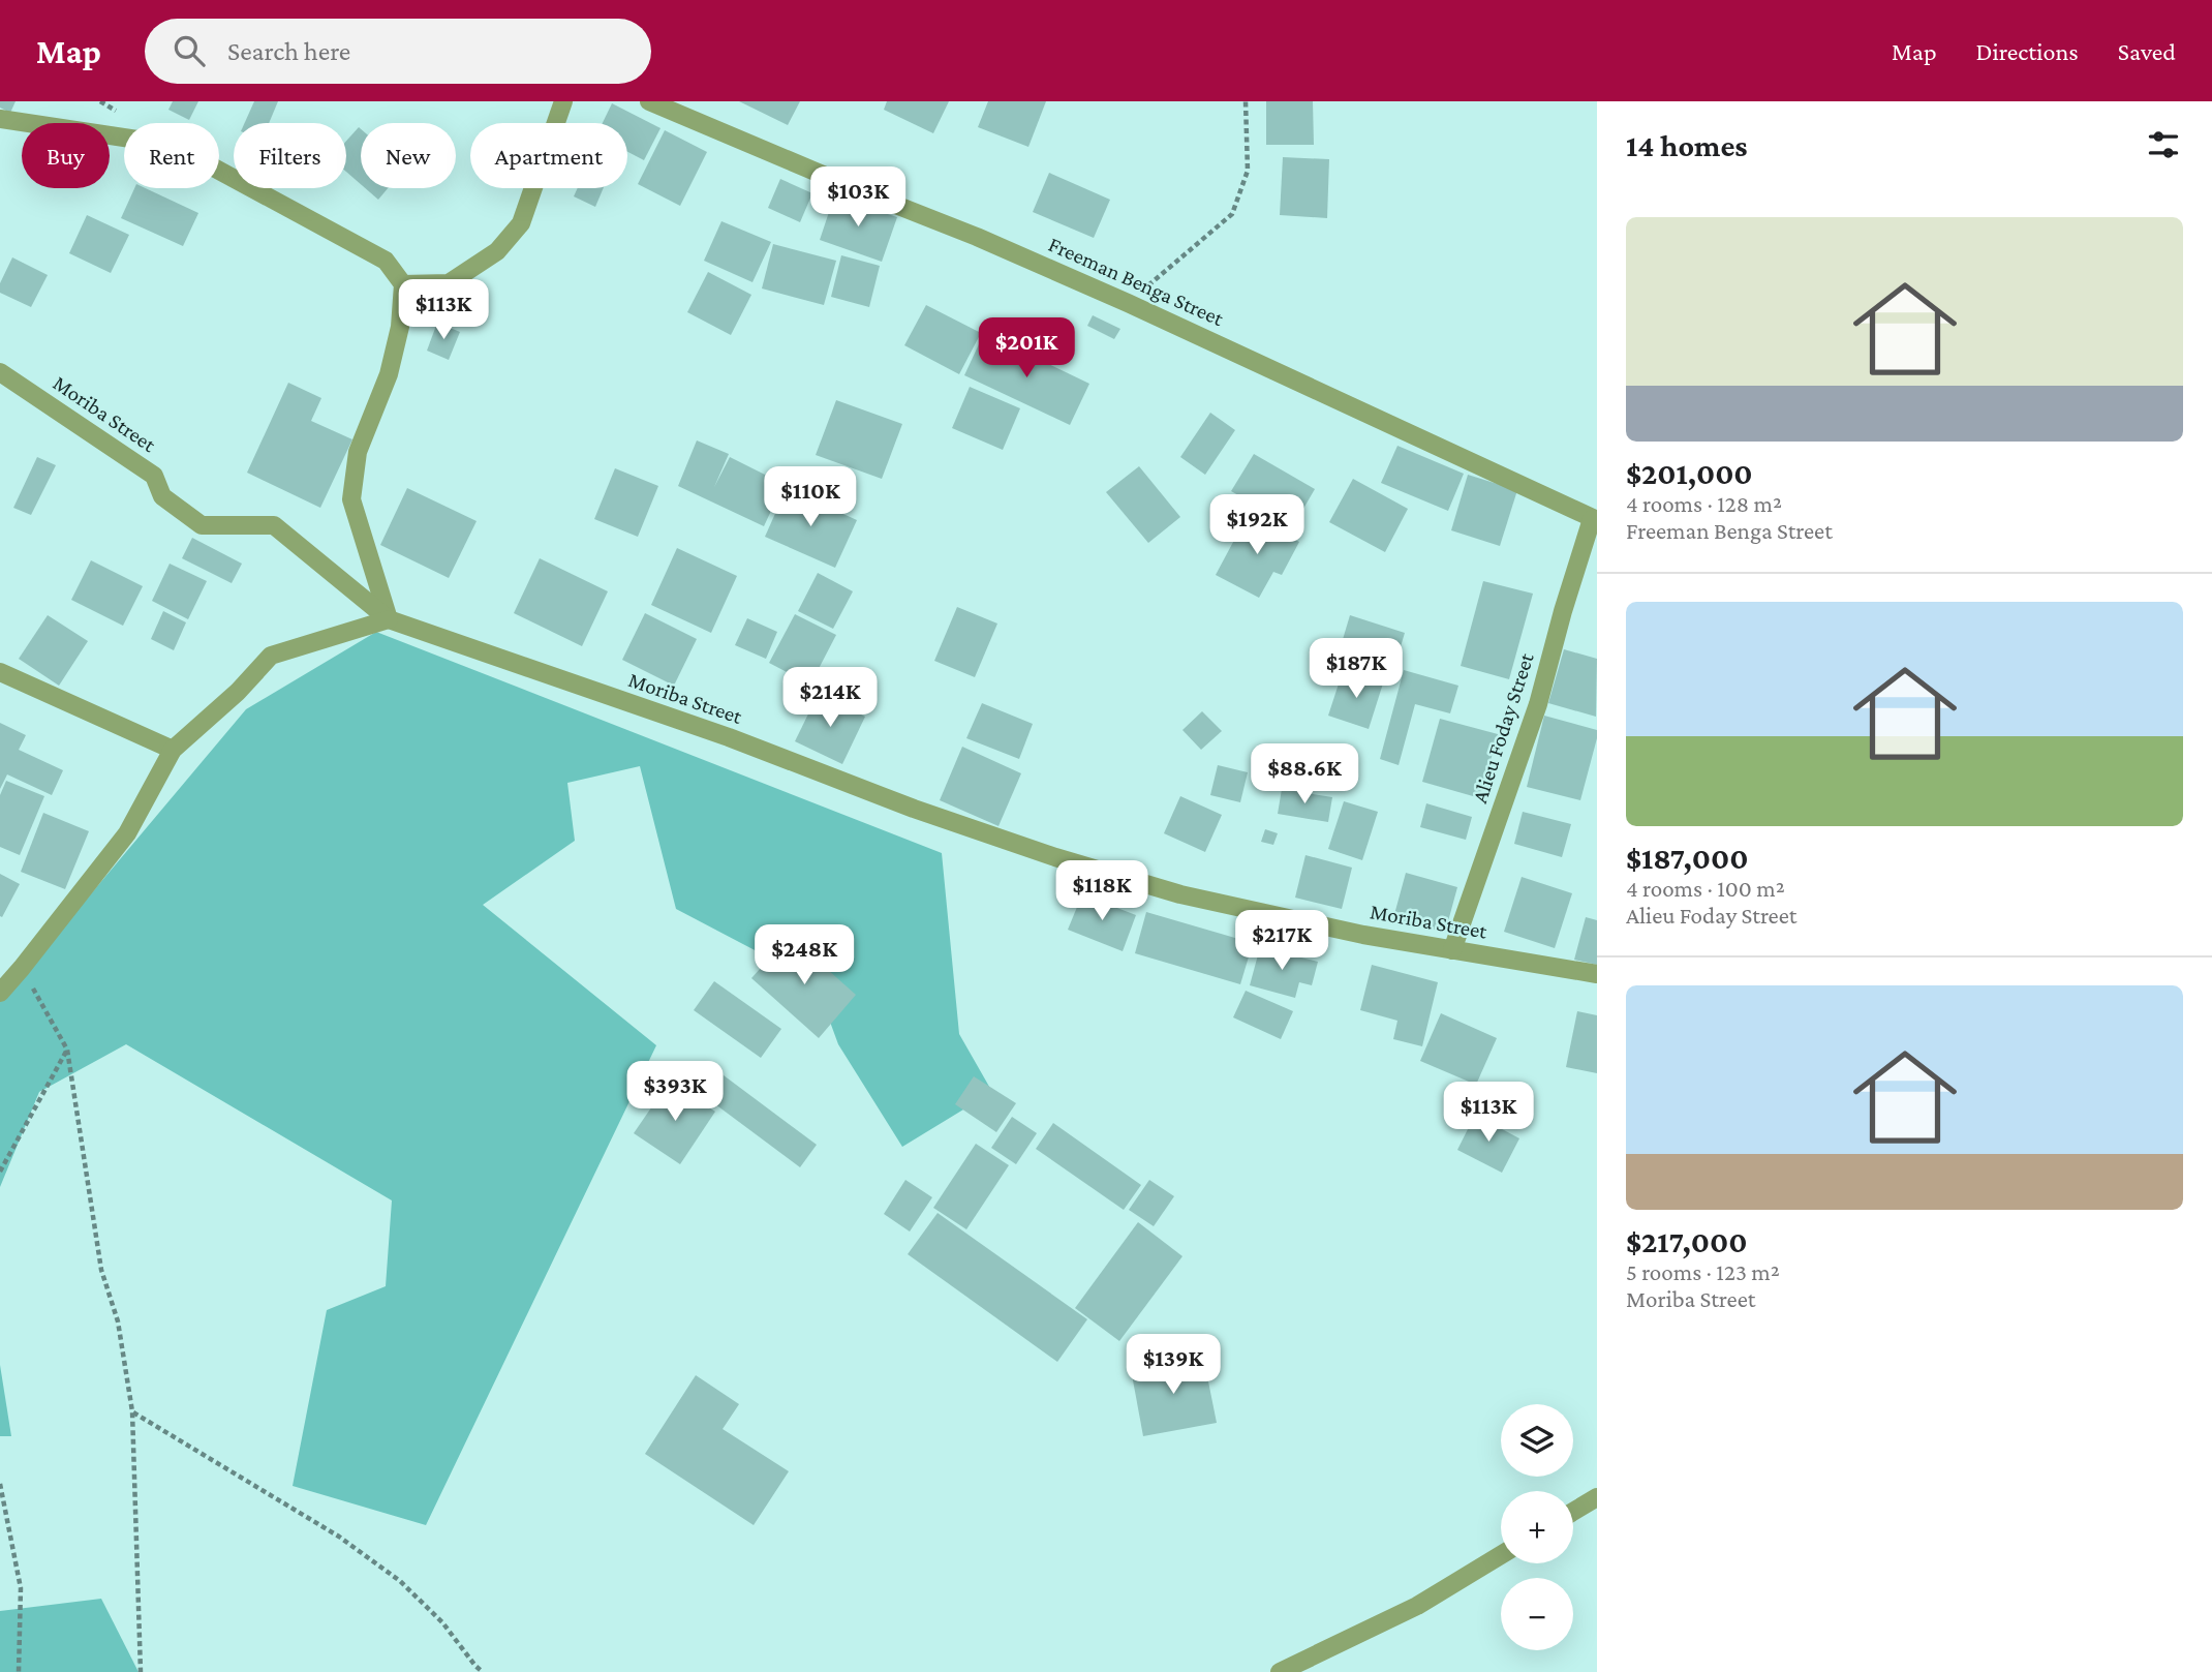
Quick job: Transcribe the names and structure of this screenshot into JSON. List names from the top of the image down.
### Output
{
  "streets": {
    "street": ["Freeman Benga Street", "Moriba Street", "Alieu Foday Street"]
  },
  "crossings": [
    ["Freeman Benga Street", "Alieu Foday Street"],
    ["Moriba Street", "Alieu Foday Street"]
  ],
  "page": {
    "header": "Map",
    "search": "Search here",
    "nav": ["Map", "Directions", "Saved"],
    "heading": "14 homes",
    "chip": [
      "Buy",
      "Rent",
      "Filters",
      "New",
      "Apartment"
    ],
    "price": [
      "$103K",
      "$113K",
      "$201K",
      "$110K",
      "$192K",
      "$187K",
      "$214K",
      "$88.6K",
      "$118K",
      "$217K",
      "$248K",
      "$393K",
      "$113K",
      "$139K"
    ],
    "list": [
      {
        "name": "$201,000",
        "note": "4 rooms · 128 m² · Freeman Benga Street"
      },
      {
        "name": "$187,000",
        "note": "4 rooms · 100 m² · Alieu Foday Street"
      },
      {
        "name": "$217,000",
        "note": "5 rooms · 123 m² · Moriba Street"
      }
    ],
    "map_buttons": ["+", "−"]
  }
}
